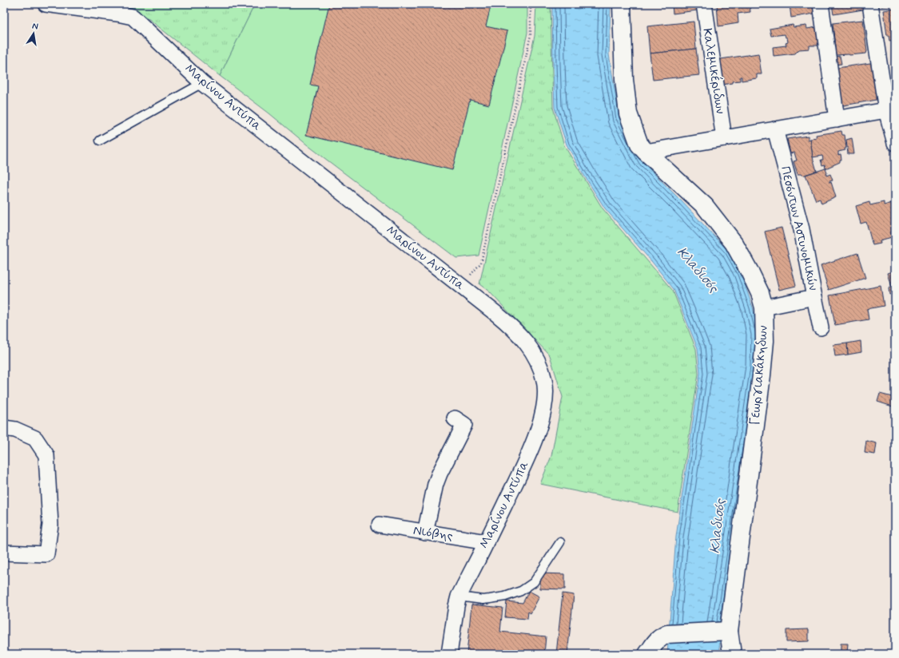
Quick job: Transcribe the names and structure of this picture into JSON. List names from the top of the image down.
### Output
{
  "streets": {
    "street": [
      "Καλεμικέριδων",
      "Μαρίνου Αντύπα",
      "Πεσόντων Αστυνομικών",
      "Γεωργιακάκηδων",
      "Νιόβης"
    ]
  },
  "crossings": [
    ["Μαρίνου Αντύπα", "Νιόβης"],
    ["Πεσόντων Αστυνομικών", "Γεωργιακάκηδων"]
  ],
  "water": ["Κλαδισός"],
  "north": "top"
}
